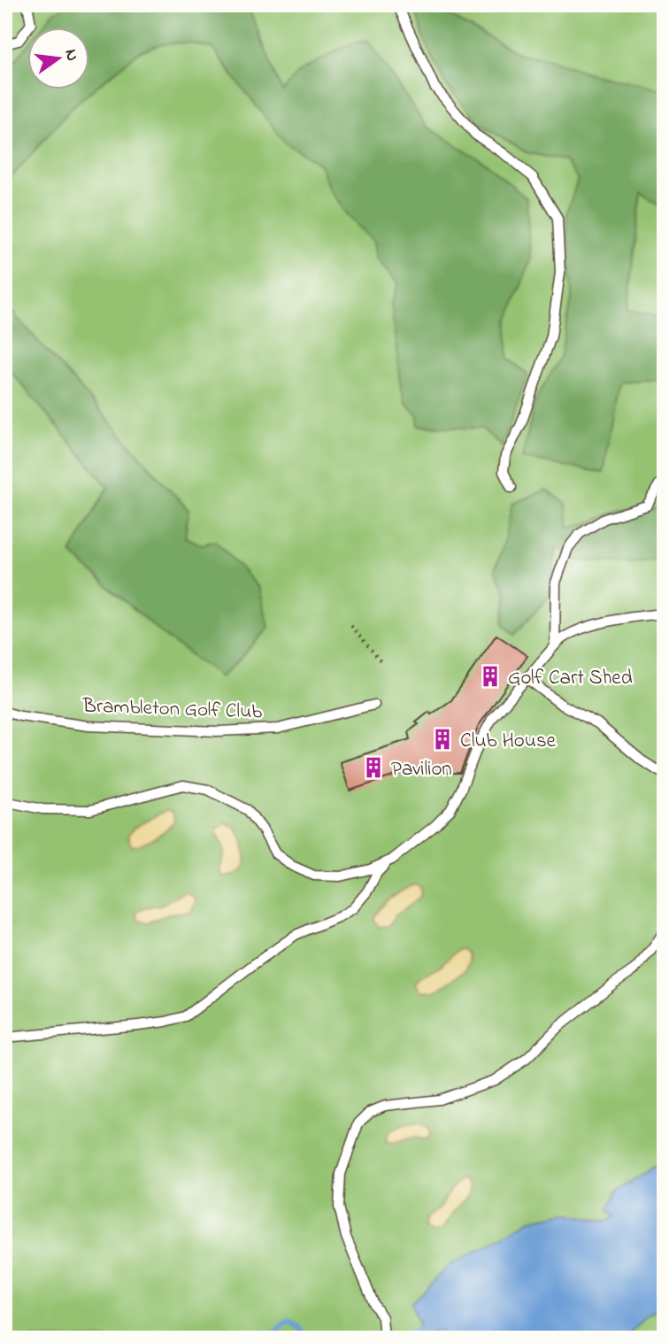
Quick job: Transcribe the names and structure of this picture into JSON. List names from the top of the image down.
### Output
{
  "streets": {
    "lane": ["Brambleton Golf Club"]
  },
  "places": {
    "building": ["Golf Cart Shed", "Club House", "Pavilion"]
  },
  "north": "right"
}
